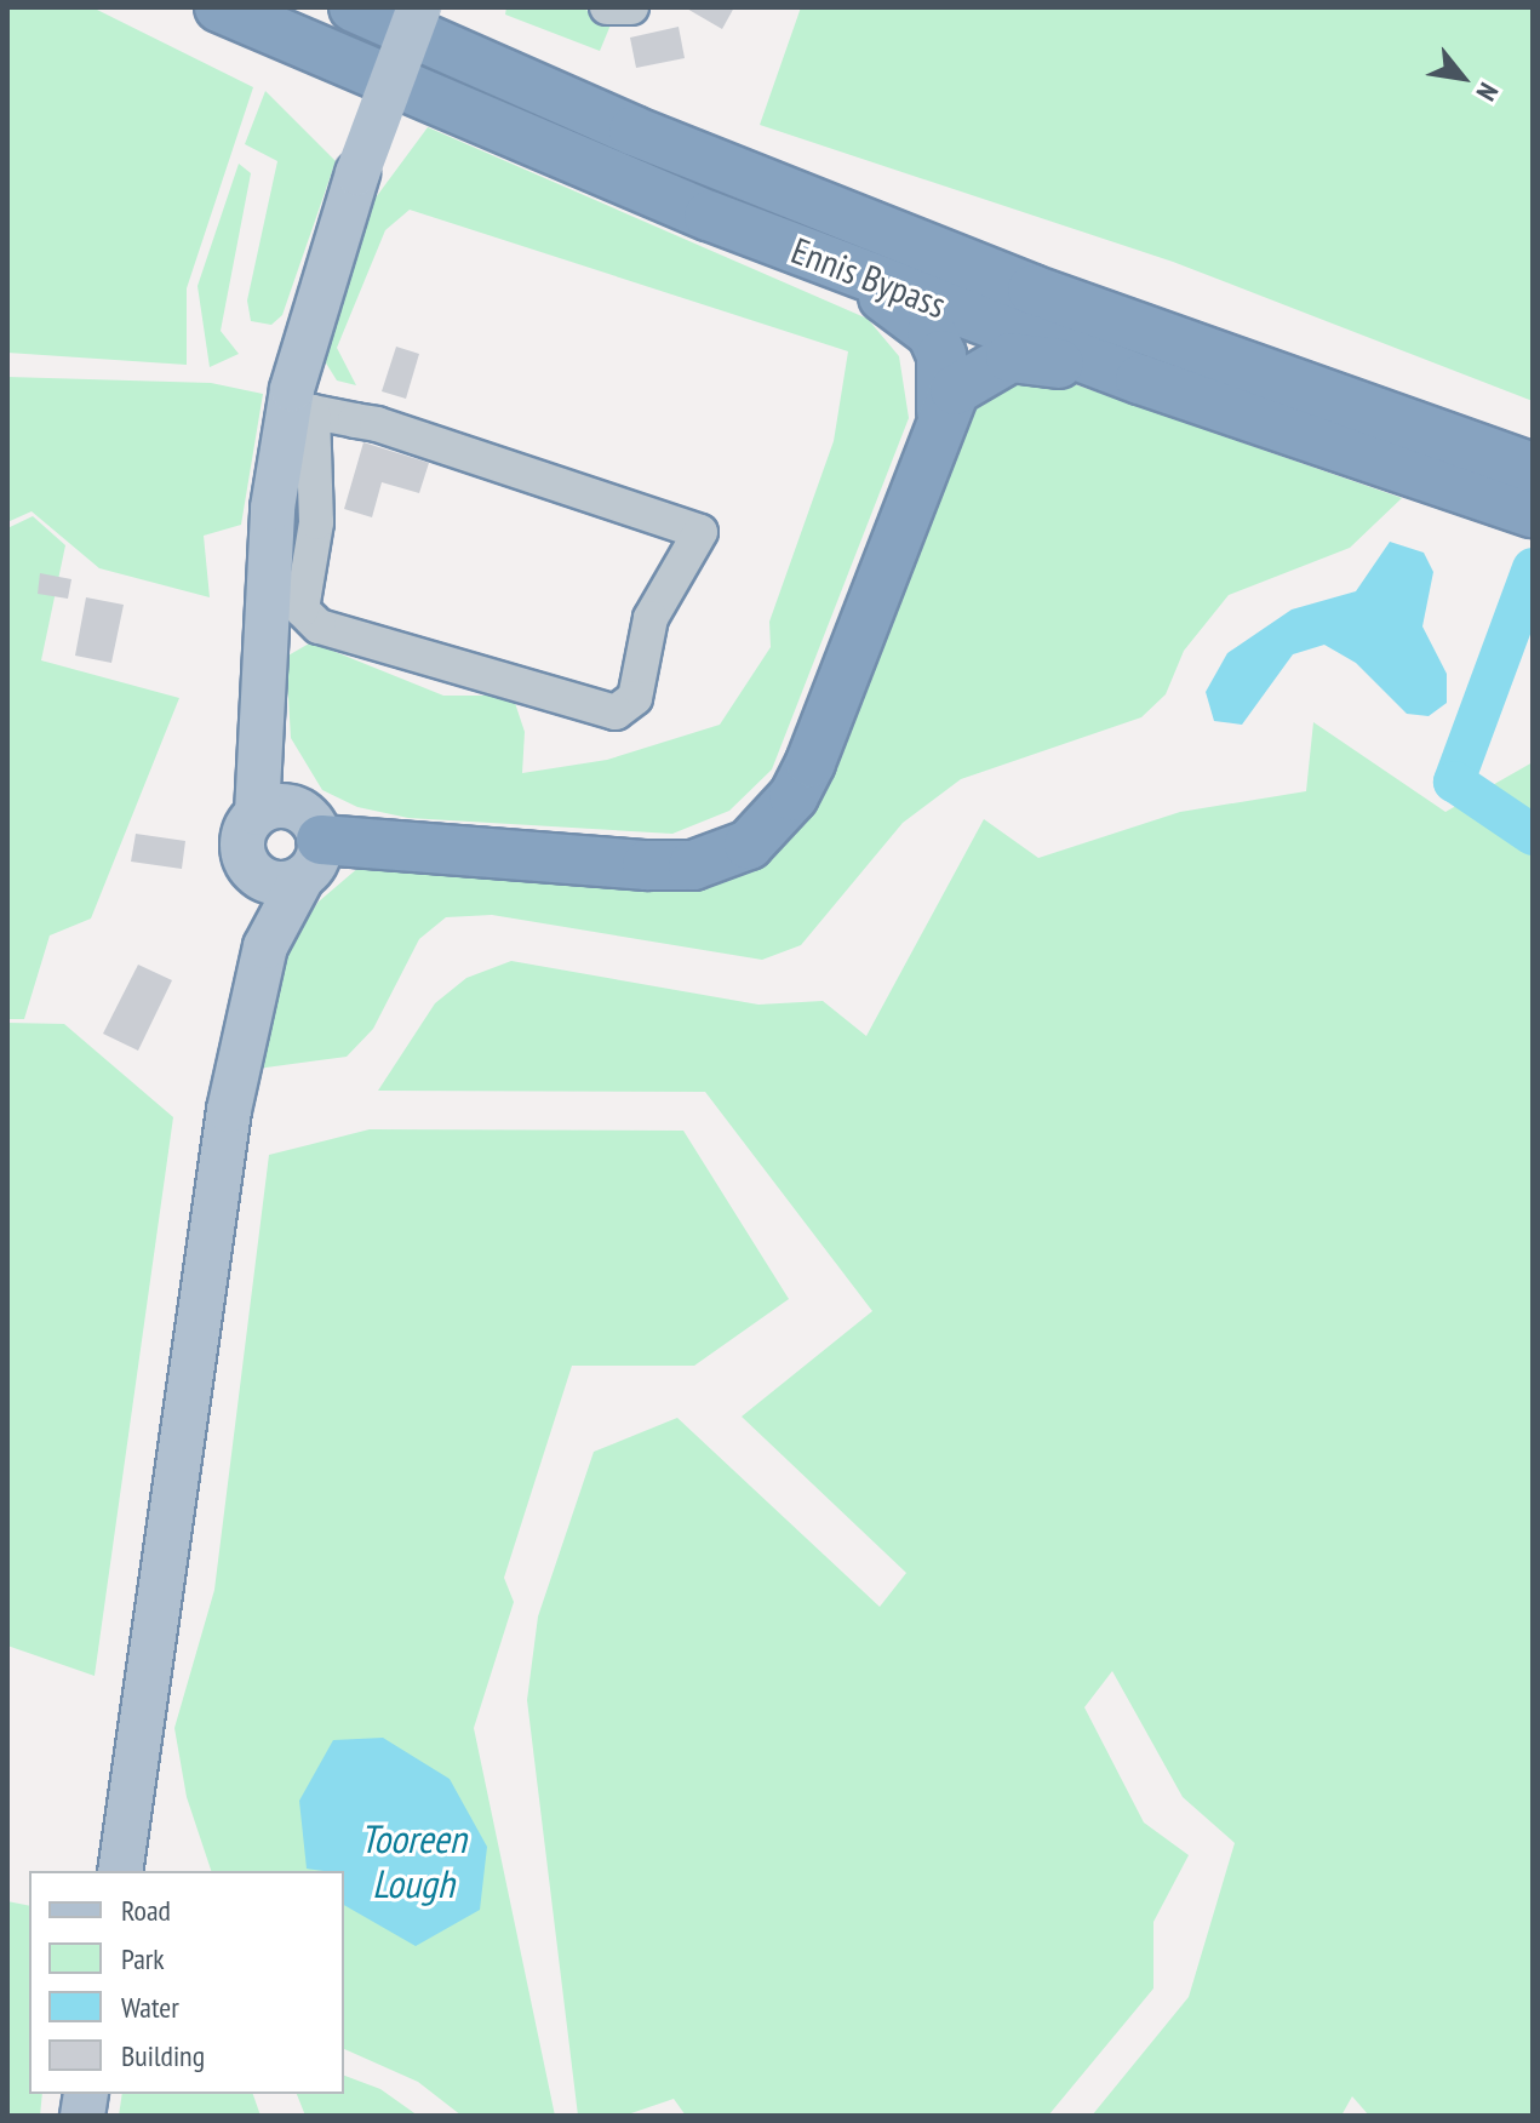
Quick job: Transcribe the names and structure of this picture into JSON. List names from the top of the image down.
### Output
{
  "streets": {
    "highway": ["Ennis Bypass"]
  },
  "water": ["Tooreen Lough"],
  "legend": [
    "Road",
    "Park",
    "Water",
    "Building"
  ],
  "north": "bottom right"
}
